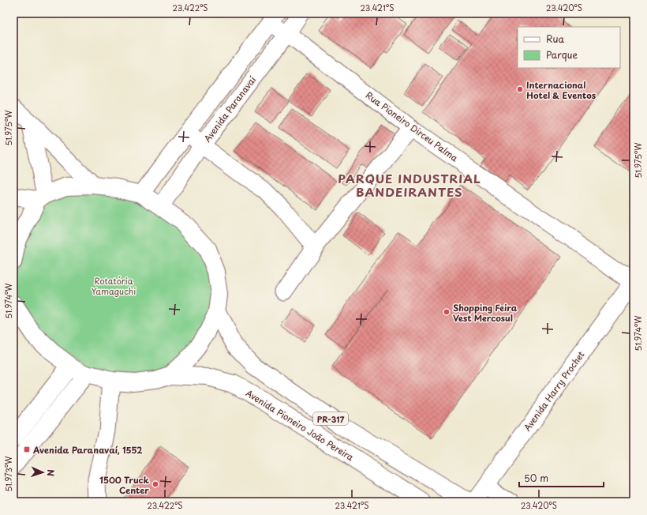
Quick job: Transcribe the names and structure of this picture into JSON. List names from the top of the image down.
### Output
{
  "streets": {
    "main road": ["PR-317", "Avenida Pioneiro João Pereira"],
    "street": ["Avenida Paranavaí", "Rua Pioneiro Dirceu Palma", "Avenida Harry Prochet"]
  },
  "crossings": [
    ["Avenida Paranavaí", "Rua Pioneiro Dirceu Palma"],
    ["Rua Pioneiro Dirceu Palma", "Avenida Harry Prochet"]
  ],
  "districts": ["PARQUE INDUSTRIAL BANDEIRANTES"],
  "parks": ["Rotatória Yamaguchi"],
  "places": {
    "other": ["Internacional Hotel & Eventos", "Shopping Feira Vest Mercosul", "1500 Truck Center"],
    "transit": ["Avenida Paranavaí, 1552"]
  },
  "legend": ["Rua", "Parque"],
  "scale_bar": "50 m",
  "north": "right",
  "coordinates": [
    "23.422°S",
    "23.421°S",
    "23.420°S",
    "51.975°W",
    "51.974°W",
    "51.973°W"
  ]
}
